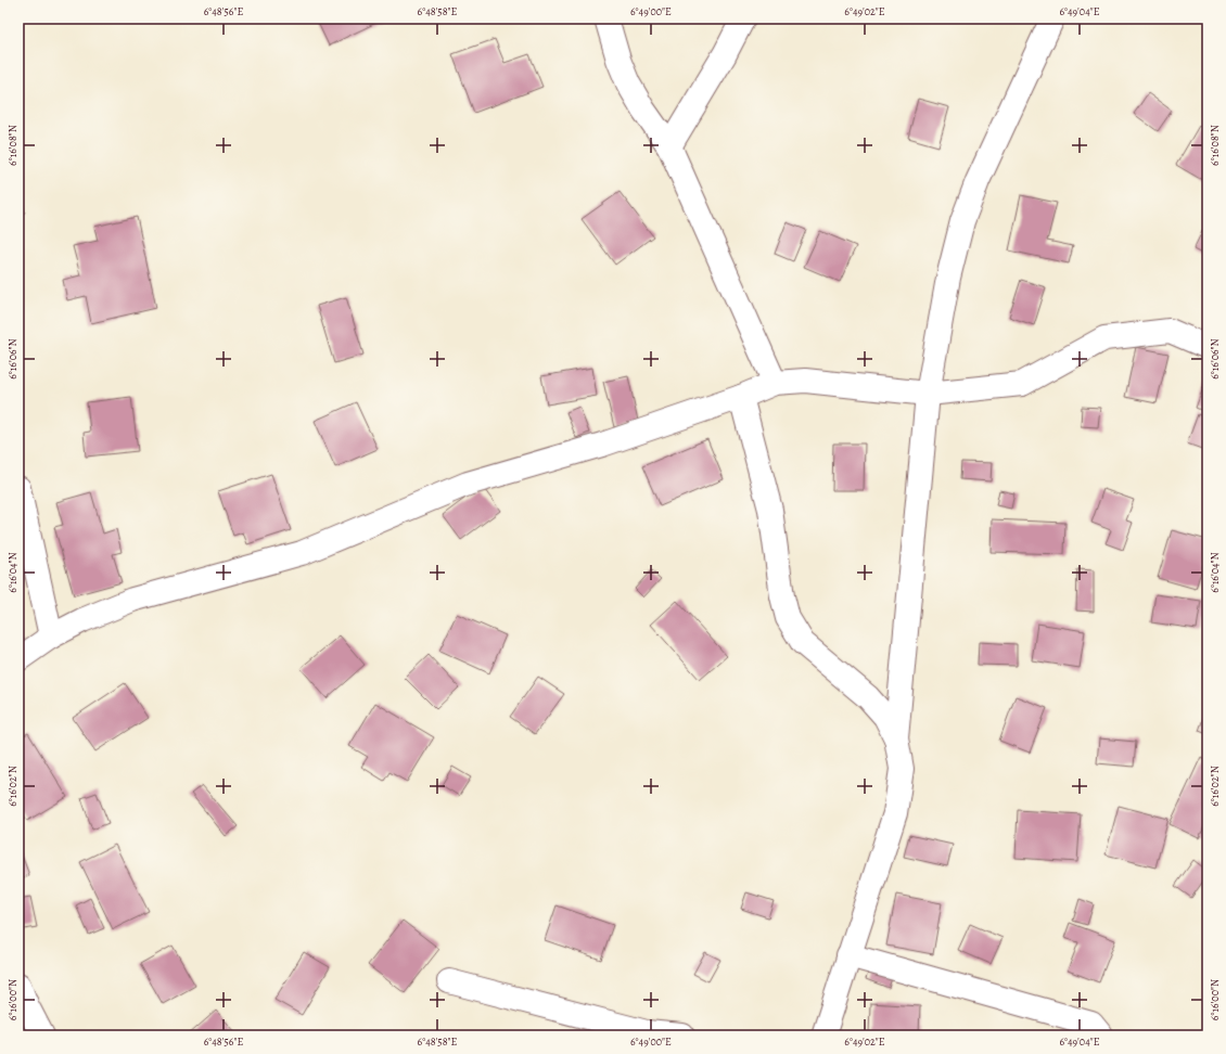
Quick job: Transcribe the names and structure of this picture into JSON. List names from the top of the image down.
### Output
{
  "coordinates": [
    "6°48'56\"E",
    "6°48'58\"E",
    "6°49'00\"E",
    "6°49'02\"E",
    "6°49'04\"E",
    "6°16'08\"N",
    "6°16'06\"N",
    "6°16'04\"N",
    "6°16'02\"N",
    "6°16'00\"N"
  ]
}
